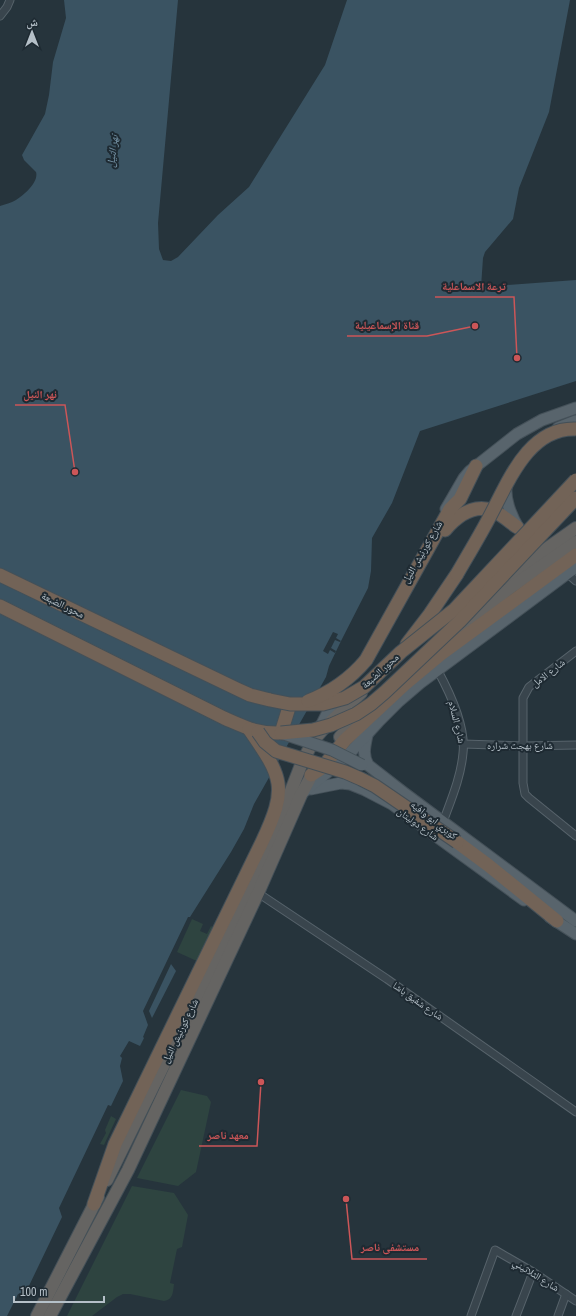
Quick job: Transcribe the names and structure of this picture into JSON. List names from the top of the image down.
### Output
{
  "streets": {
    "highway": ["شارع كورنيش النيل", "محور الضبعة"],
    "main road": ["كوبري ابو وافيه", "شارع دوليتان"],
    "street": [
      "شارع الامل",
      "شارع السلام",
      "شارع بهجت شراره",
      "شارع شفيق باشا",
      "شارع الثلاثيني"
    ]
  },
  "crossings": [
    ["شارع كورنيش النيل", "شارع السلام"],
    ["شارع كورنيش النيل", "شارع دوليتان"],
    ["شارع كورنيش النيل", "شارع شفيق باشا"],
    ["محور الضبعة", "كوبري ابو وافيه"],
    ["شارع الامل", "شارع بهجت شراره"],
    ["شارع السلام", "شارع بهجت شراره"],
    ["شارع السلام", "شارع دوليتان"]
  ],
  "water": ["نهر النيل"],
  "places": [
    "قناة الإسماعيلية",
    "ترعة الاسماعلية",
    "نهر النيل",
    "معهد ناصر",
    "مستشفى ناصر"
  ],
  "scale_bar": "100 m",
  "north": "top"
}
